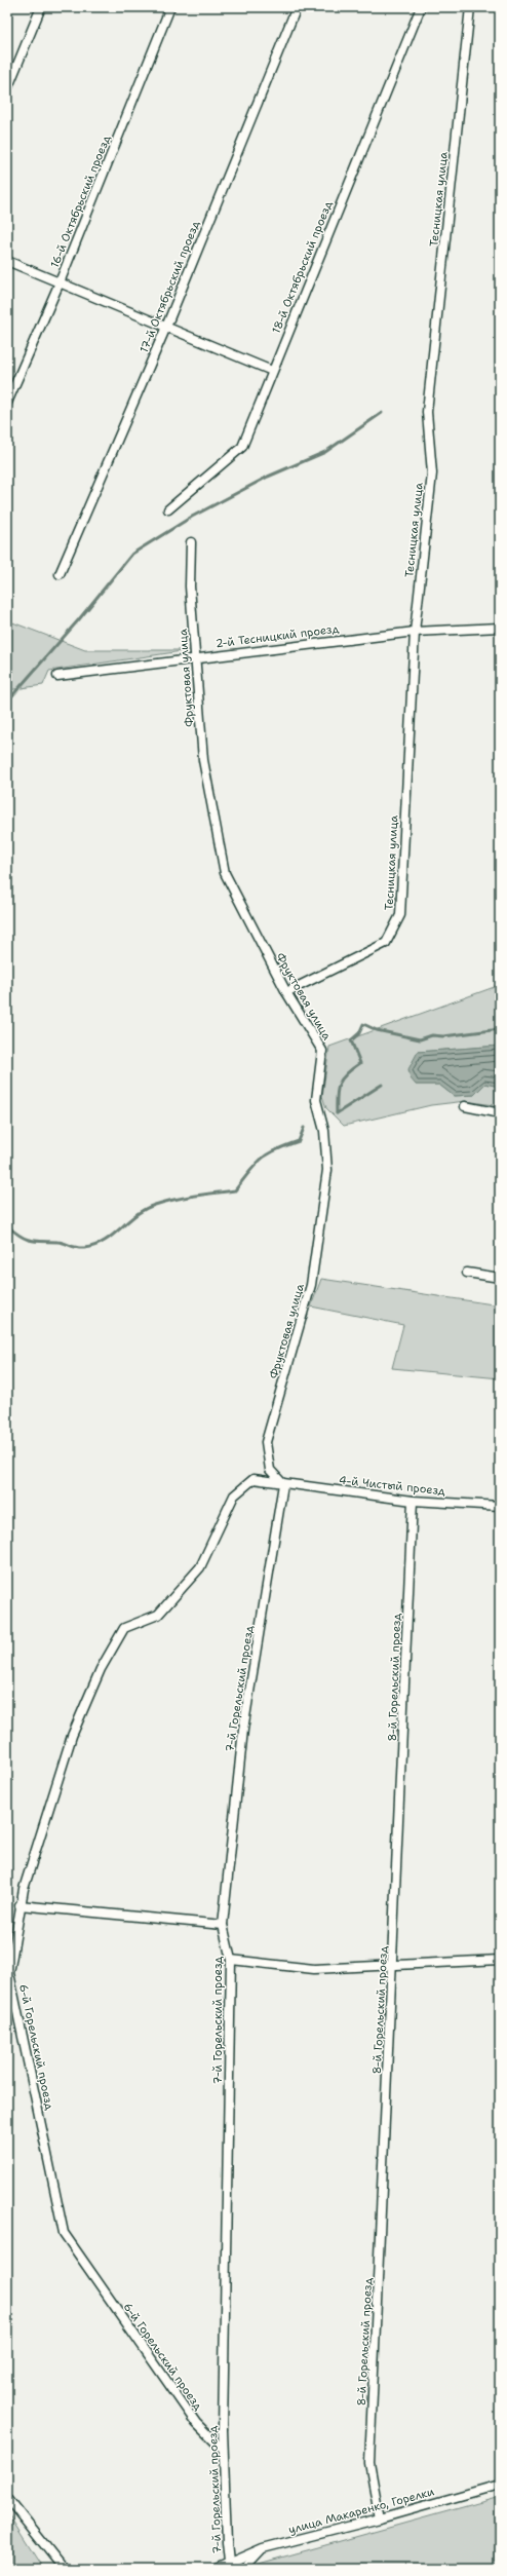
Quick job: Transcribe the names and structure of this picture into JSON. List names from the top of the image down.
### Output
{
  "streets": {
    "street": [
      "Тесницкая улица",
      "16-й Октябрьский проезд",
      "18-й Октябрьский проезд",
      "17-й Октябрьский проезд",
      "2-й Тесницкий проезд",
      "Фруктовая улица",
      "4-й Чистый проезд",
      "8-й Горельский проезд",
      "7-й Горельский проезд",
      "6-й Горельский проезд",
      "улица Макаренко, Горелки"
    ]
  },
  "crossings": [
    ["Тесницкая улица", "2-й Тесницкий проезд"],
    ["Тесницкая улица", "Фруктовая улица"],
    ["2-й Тесницкий проезд", "Фруктовая улица"],
    ["Фруктовая улица", "4-й Чистый проезд"],
    ["Фруктовая улица", "7-й Горельский проезд"],
    ["Фруктовая улица", "6-й Горельский проезд"],
    ["4-й Чистый проезд", "8-й Горельский проезд"],
    ["4-й Чистый проезд", "7-й Горельский проезд"],
    ["4-й Чистый проезд", "6-й Горельский проезд"],
    ["8-й Горельский проезд", "улица Макаренко, Горелки"],
    ["7-й Горельский проезд", "6-й Горельский проезд"],
    ["7-й Горельский проезд", "улица Макаренко, Горелки"]
  ]
}
